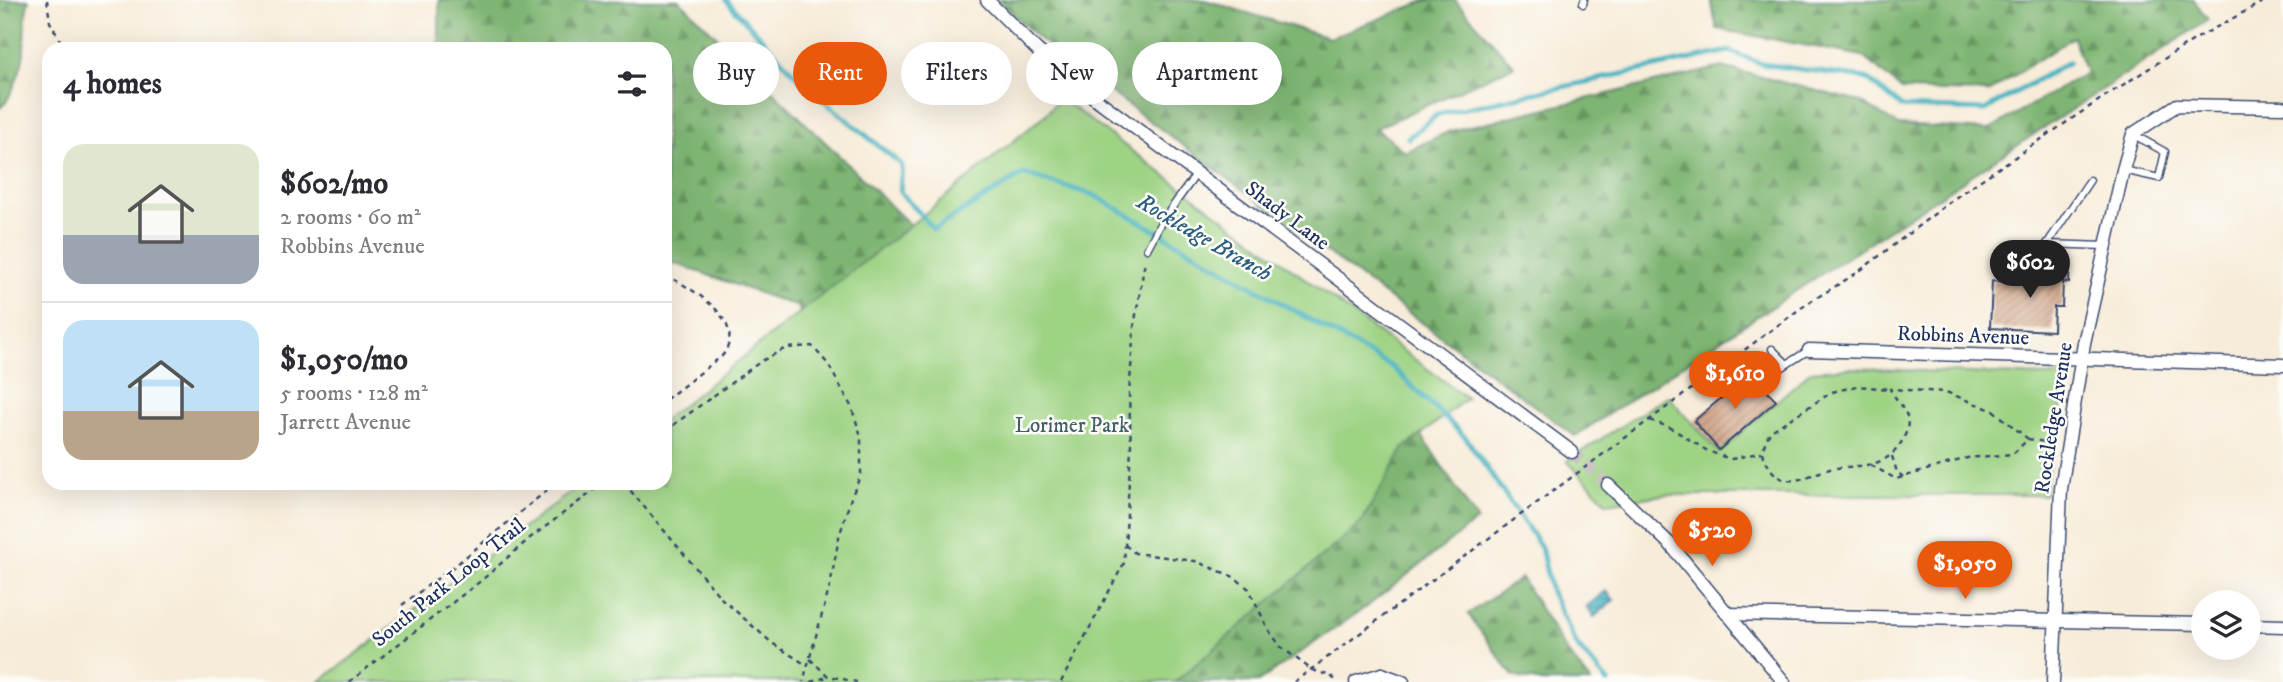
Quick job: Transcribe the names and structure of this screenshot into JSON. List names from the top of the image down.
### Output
{
  "streets": {
    "street": ["Shady Lane", "Robbins Avenue", "Rockledge Avenue"],
    "path": ["South Park Loop Trail"]
  },
  "crossings": [
    ["Robbins Avenue", "Rockledge Avenue"]
  ],
  "water": ["Rockledge Branch"],
  "parks": ["Lorimer Park"],
  "page": {
    "chip": [
      "Buy",
      "Rent",
      "Filters",
      "New",
      "Apartment"
    ],
    "heading": "4 homes",
    "list": [
      {
        "name": "$602/mo",
        "note": "2 rooms · 60 m² · Robbins Avenue"
      },
      {
        "name": "$1,050/mo",
        "note": "5 rooms · 128 m² · Jarrett Avenue"
      }
    ],
    "price": [
      "$602",
      "$1,610",
      "$520",
      "$1,050"
    ]
  }
}
